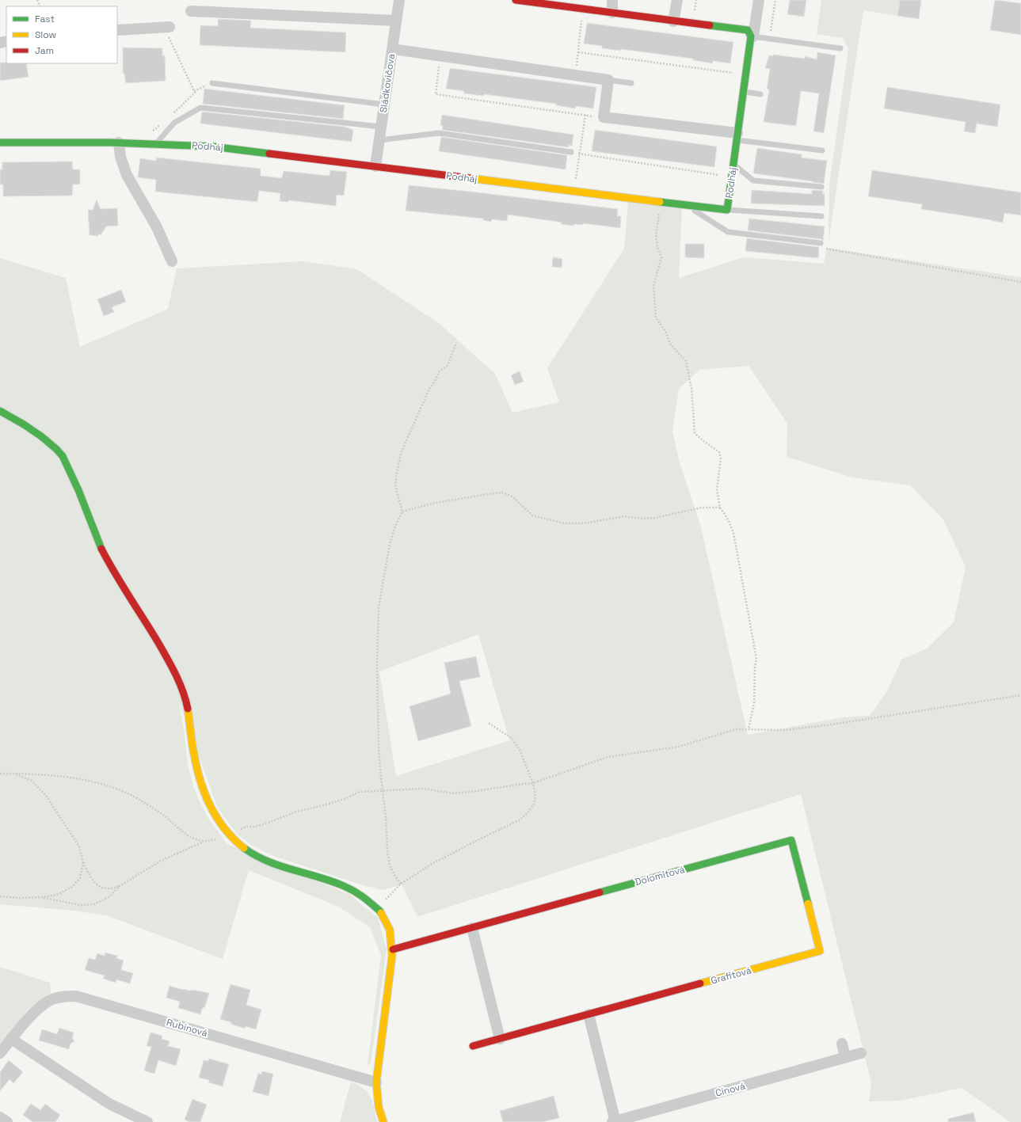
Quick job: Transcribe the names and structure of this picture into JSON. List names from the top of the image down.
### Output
{
  "streets": {
    "street": [
      "Sládkovičova",
      "Podháj",
      "Dolomitová",
      "Grafitová",
      "Rubínová",
      "Cínová"
    ]
  },
  "crossings": [
    ["Sládkovičova", "Podháj"],
    ["Dolomitová", "Grafitová"],
    ["Grafitová", "Cínová"]
  ],
  "legend": ["Fast", "Slow", "Jam"]
}
